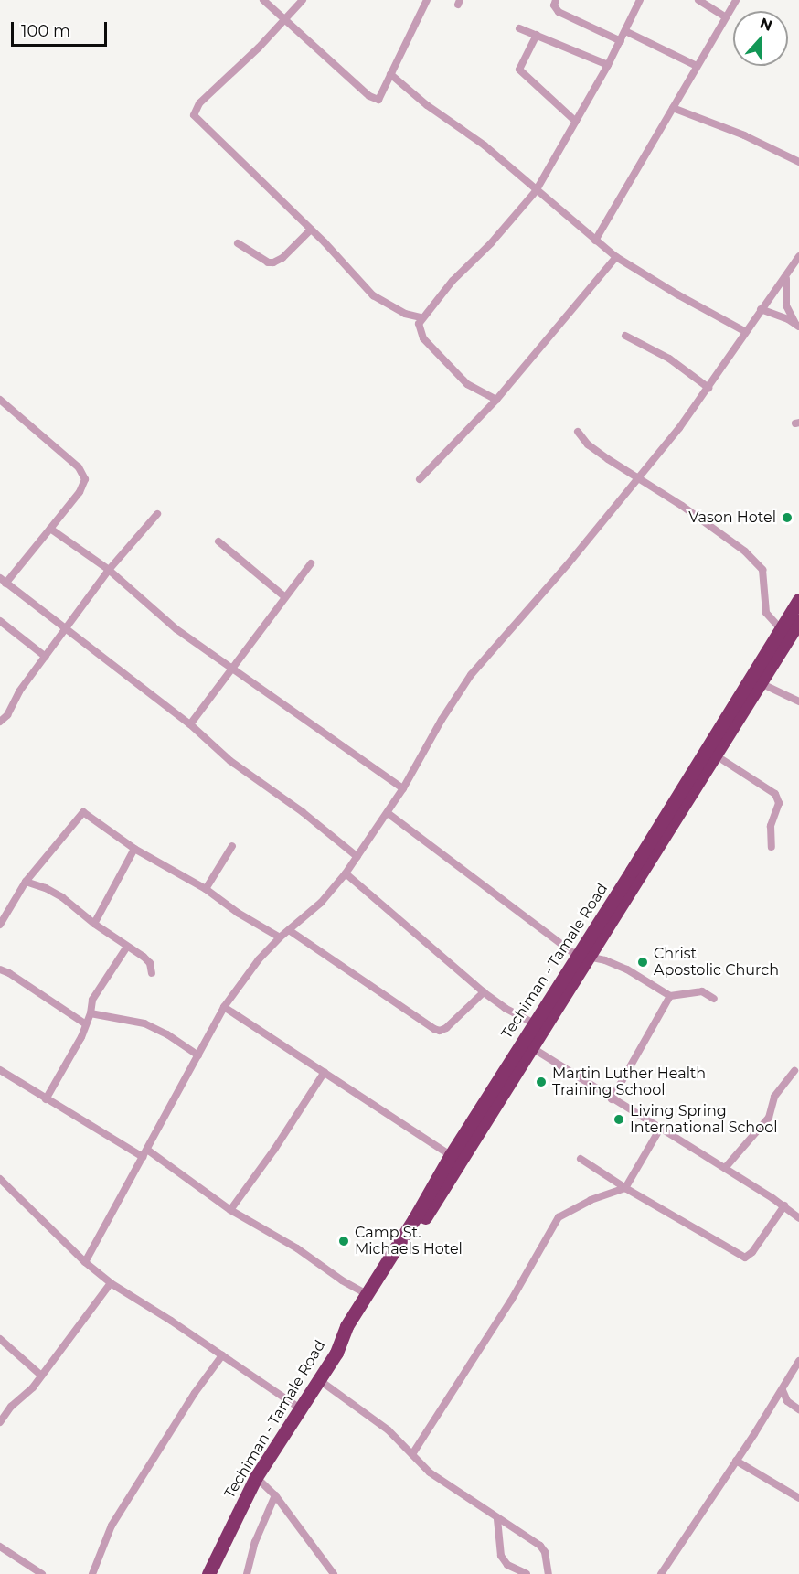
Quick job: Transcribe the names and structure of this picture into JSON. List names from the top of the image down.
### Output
{
  "streets": {
    "highway": ["Techiman - Tamale Road"]
  },
  "places": [
    "Vason Hotel",
    "Christ Apostolic Church",
    "Martin Luther Health Training School",
    "Living Spring International School",
    "Camp St. Michaels Hotel"
  ],
  "scale_bar": "100 m",
  "north": "top"
}
